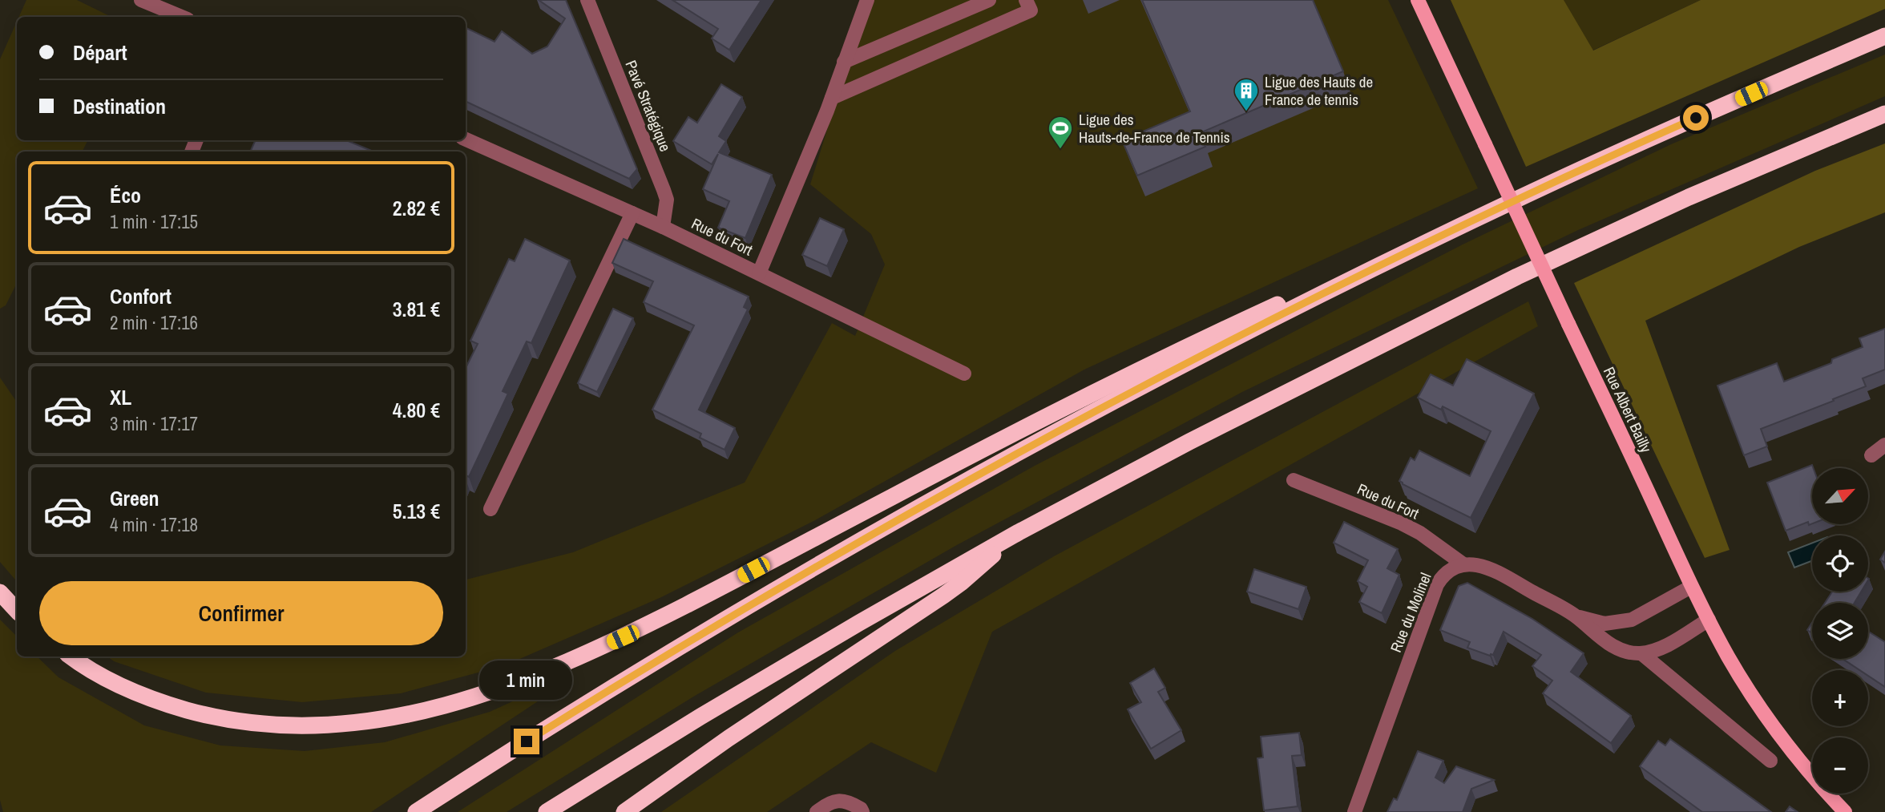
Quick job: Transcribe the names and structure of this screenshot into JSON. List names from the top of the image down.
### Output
{
  "streets": {
    "main road": ["Rue Albert Bailly"],
    "street": ["Pavé Stratégique", "Rue du Fort", "Rue du Molinel"]
  },
  "crossings": [
    ["Pavé Stratégique", "Rue du Fort"],
    ["Rue du Fort", "Rue du Molinel"]
  ],
  "places": {
    "building": ["Ligue des Hauts de France de tennis"],
    "sports": ["Ligue des Hauts-de-France de Tennis"]
  },
  "north": "top right",
  "page": {
    "banner": ["Départ", "Destination"],
    "list": [
      {
        "name": "Éco",
        "note": "1 min · 17:15",
        "value": "2.82 €"
      },
      {
        "name": "Confort",
        "note": "2 min · 17:16",
        "value": "3.81 €"
      },
      {
        "name": "XL",
        "note": "3 min · 17:17",
        "value": "4.80 €"
      },
      {
        "name": "Green",
        "note": "4 min · 17:18",
        "value": "5.13 €"
      }
    ],
    "map_buttons": ["+", "−"],
    "buttons": "Confirmer",
    "bubble": "1 min"
  }
}
